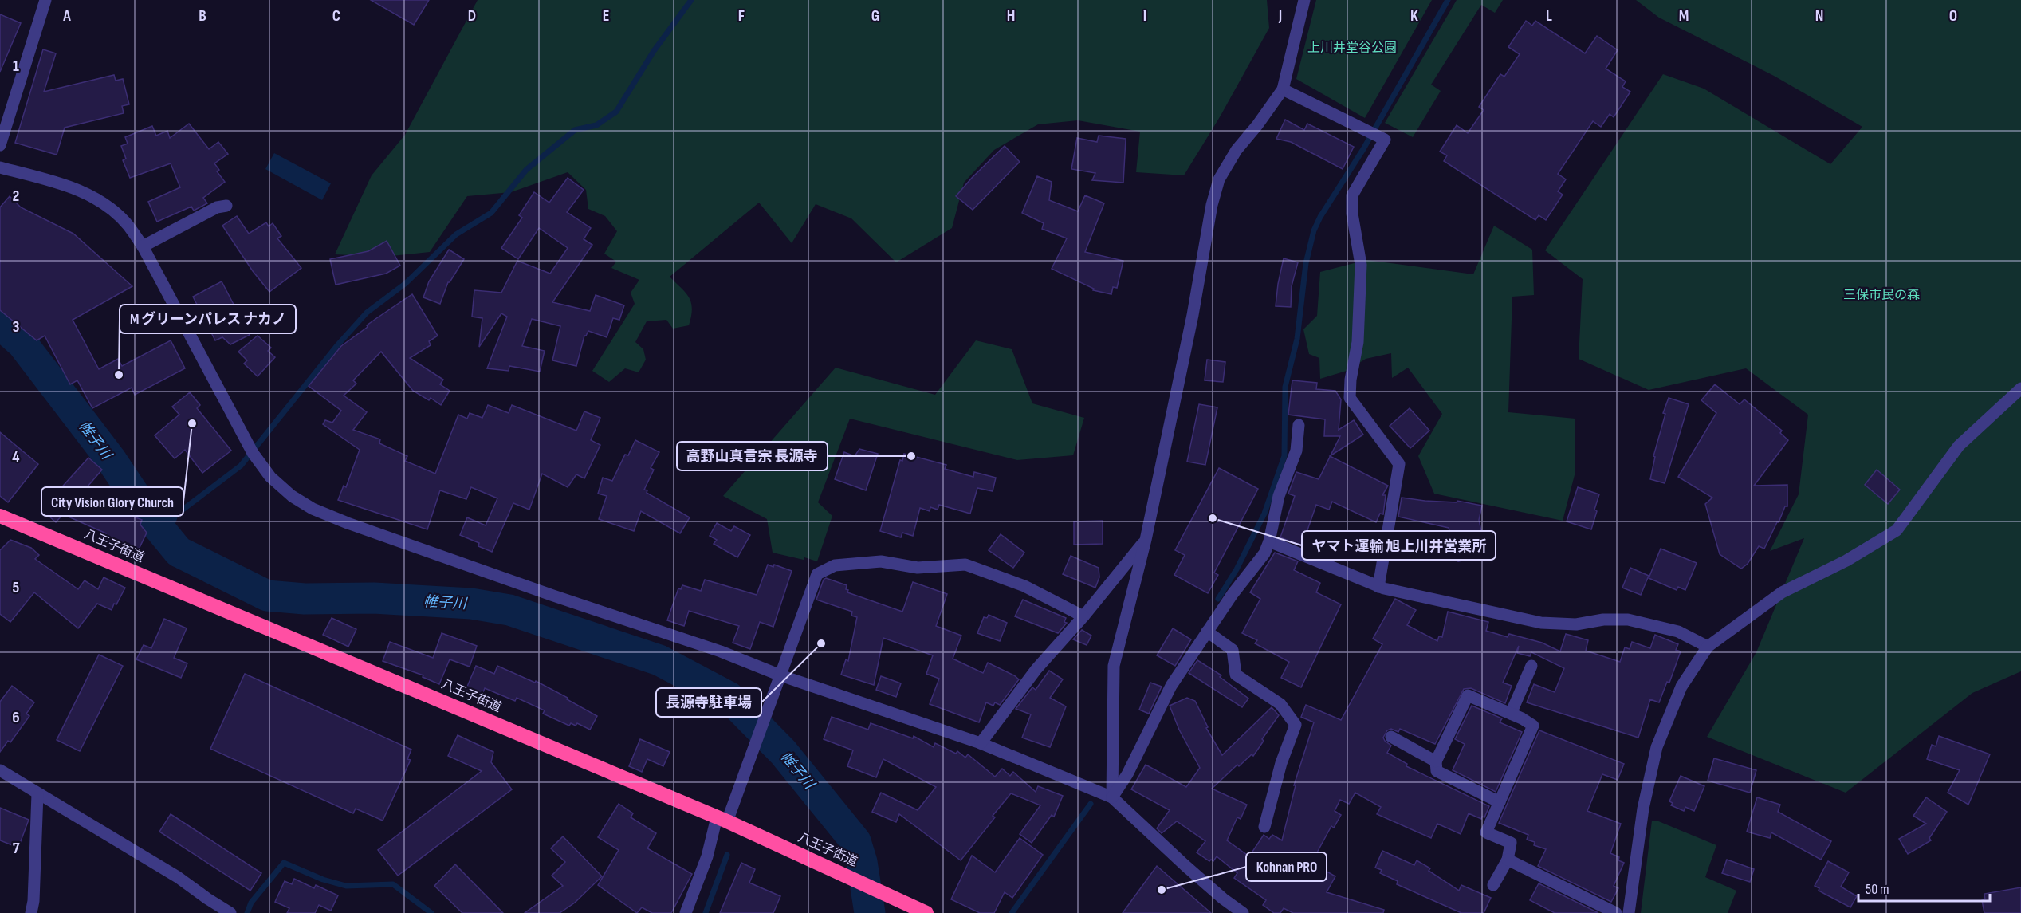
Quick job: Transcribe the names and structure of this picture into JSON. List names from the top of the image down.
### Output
{
  "streets": {
    "highway": ["八王子街道"]
  },
  "water": ["帷子川"],
  "parks": ["上川井堂谷公園", "三保市民の森"],
  "places": [
    "M グリーンパレス ナカノ",
    "City Vision Glory Church",
    "高野山真言宗 長源寺",
    "ヤマト運輸 旭上川井営業所",
    "長源寺駐車場",
    "Kohnan PRO"
  ],
  "scale_bar": "50 m",
  "grid": {
    "columns": [
      "A",
      "B",
      "C",
      "D",
      "E",
      "F",
      "G",
      "H",
      "I",
      "J",
      "K",
      "L",
      "M",
      "N",
      "O"
    ],
    "rows": [
      "1",
      "2",
      "3",
      "4",
      "5",
      "6",
      "7"
    ]
  }
}
